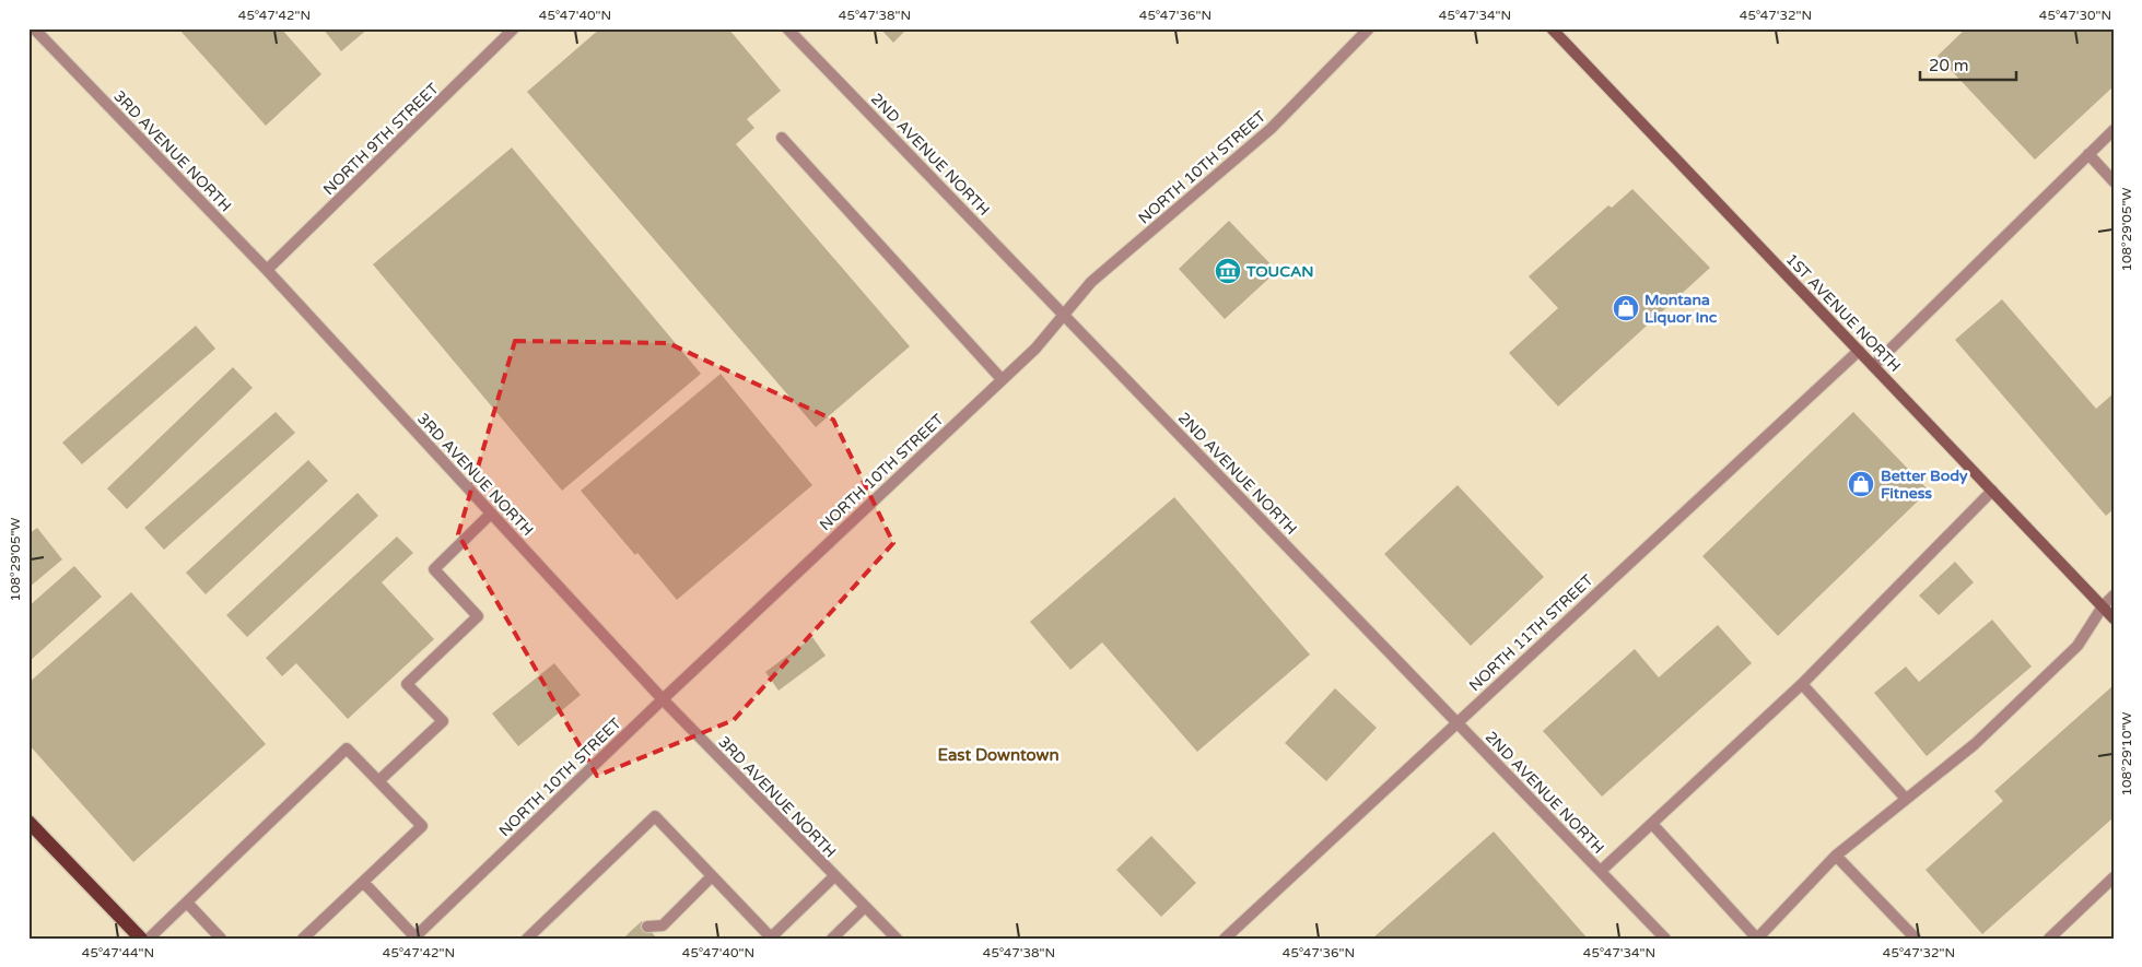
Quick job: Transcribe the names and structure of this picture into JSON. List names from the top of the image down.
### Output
{
  "streets": {
    "main road": ["1ST AVENUE NORTH"],
    "street": [
      "NORTH 9TH STREET",
      "3RD AVENUE NORTH",
      "2ND AVENUE NORTH",
      "NORTH 10TH STREET",
      "NORTH 11TH STREET"
    ]
  },
  "crossings": [
    ["NORTH 9TH STREET", "3RD AVENUE NORTH"],
    ["3RD AVENUE NORTH", "NORTH 10TH STREET"],
    ["2ND AVENUE NORTH", "NORTH 10TH STREET"],
    ["2ND AVENUE NORTH", "NORTH 11TH STREET"],
    ["1ST AVENUE NORTH", "NORTH 11TH STREET"]
  ],
  "districts": ["East Downtown"],
  "places": {
    "museum": ["TOUCAN"],
    "shop": ["Montana Liquor Inc", "Better Body Fitness"]
  },
  "scale_bar": "20 m",
  "coordinates": [
    "45°47'42\"N",
    "45°47'40\"N",
    "45°47'38\"N",
    "45°47'36\"N",
    "45°47'34\"N",
    "45°47'32\"N",
    "45°47'30\"N",
    "108°29'05\"W",
    "108°29'10\"W",
    "45°47'44\"N"
  ]
}
